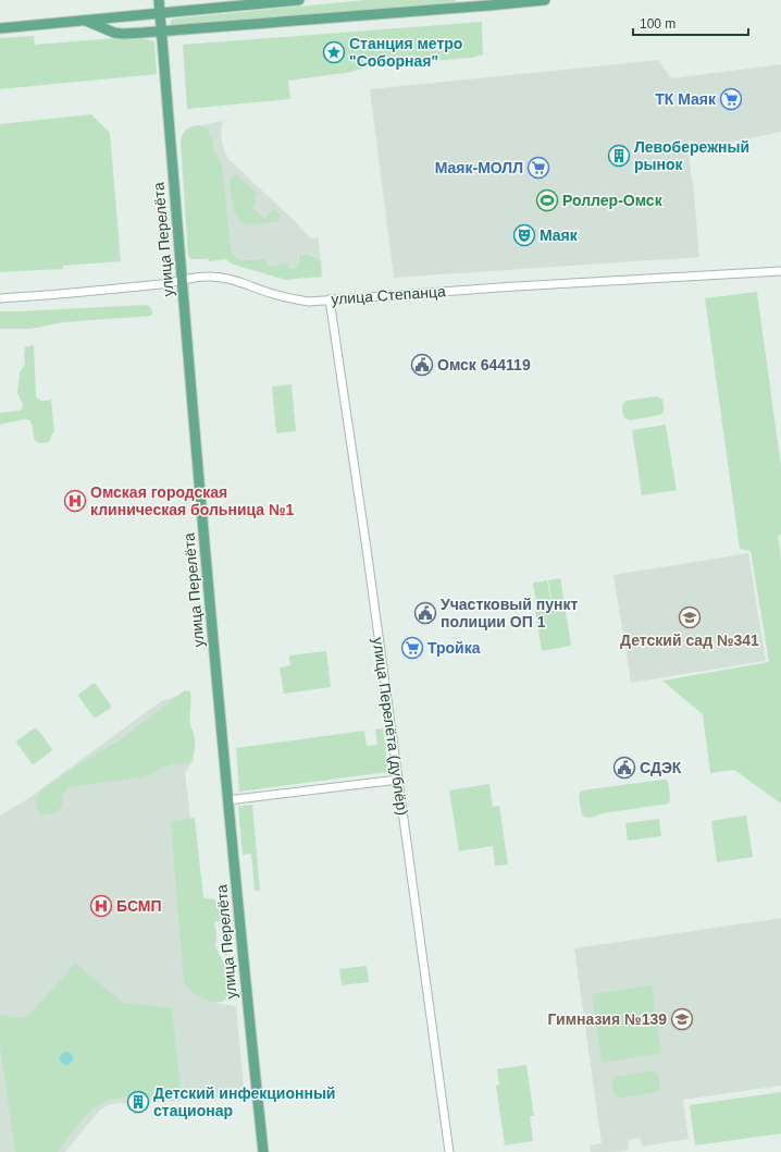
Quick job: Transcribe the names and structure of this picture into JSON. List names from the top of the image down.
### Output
{
  "streets": {
    "main road": ["улица Перелёта"],
    "street": ["улица Степанца", "улица Перелёта (дублёр)"]
  },
  "crossings": [
    ["улица Перелёта", "улица Степанца"],
    ["улица Степанца", "улица Перелёта (дублёр)"]
  ],
  "places": {
    "place": ["Станция метро \"Соборная\""],
    "supermarket": ["ТК Маяк", "Маяк-МОЛЛ", "Тройка"],
    "building": ["Левобережный рынок", "Детский инфекционный стационар"],
    "sports": ["Роллер-Омск"],
    "theatre": ["Маяк"],
    "public building": ["Омск 644119", "Участковый пункт полиции ОП 1", "СДЭК"],
    "hospital": ["Омская городская клиническая больница №1", "БСМП"],
    "school or university": ["Детский сад №341", "Гимназия №139"]
  },
  "scale_bar": "100 m"
}
